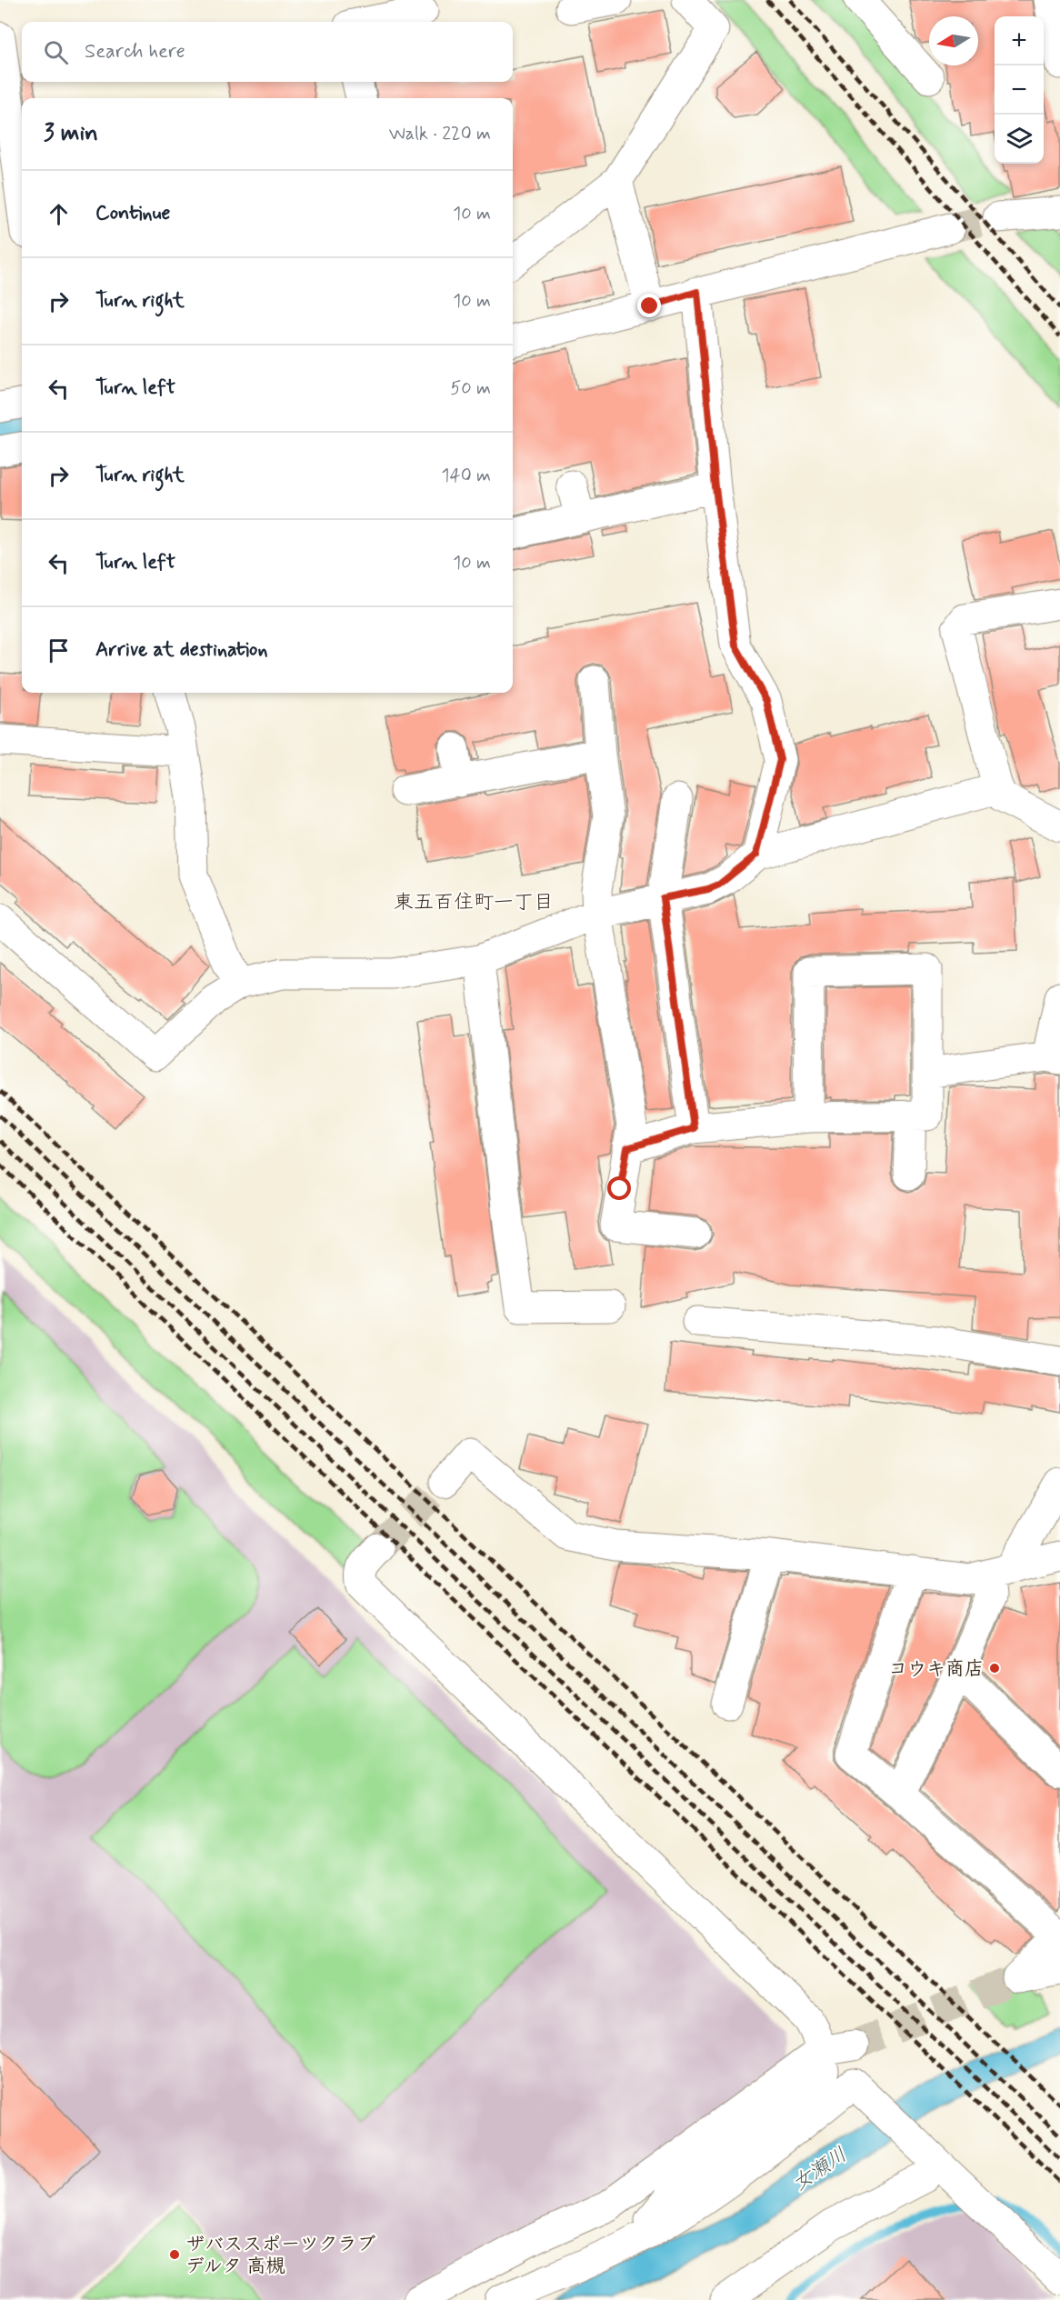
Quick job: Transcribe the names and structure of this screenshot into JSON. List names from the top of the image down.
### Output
{
  "districts": ["東五百住町一丁目"],
  "water": ["女瀬川"],
  "places": ["コウキ商店", "ザバススポーツクラブ デルタ 高槻"],
  "north": "left",
  "page": {
    "map_buttons": ["+", "−"],
    "search": "Search here",
    "heading": ["3 min", "Walk · 220 m"],
    "list": [
      ["Continue", "10 m"],
      ["Turn right", "10 m"],
      ["Turn left", "50 m"],
      ["Turn right", "140 m"],
      ["Turn left", "10 m"],
      "Arrive at destination"
    ]
  }
}
